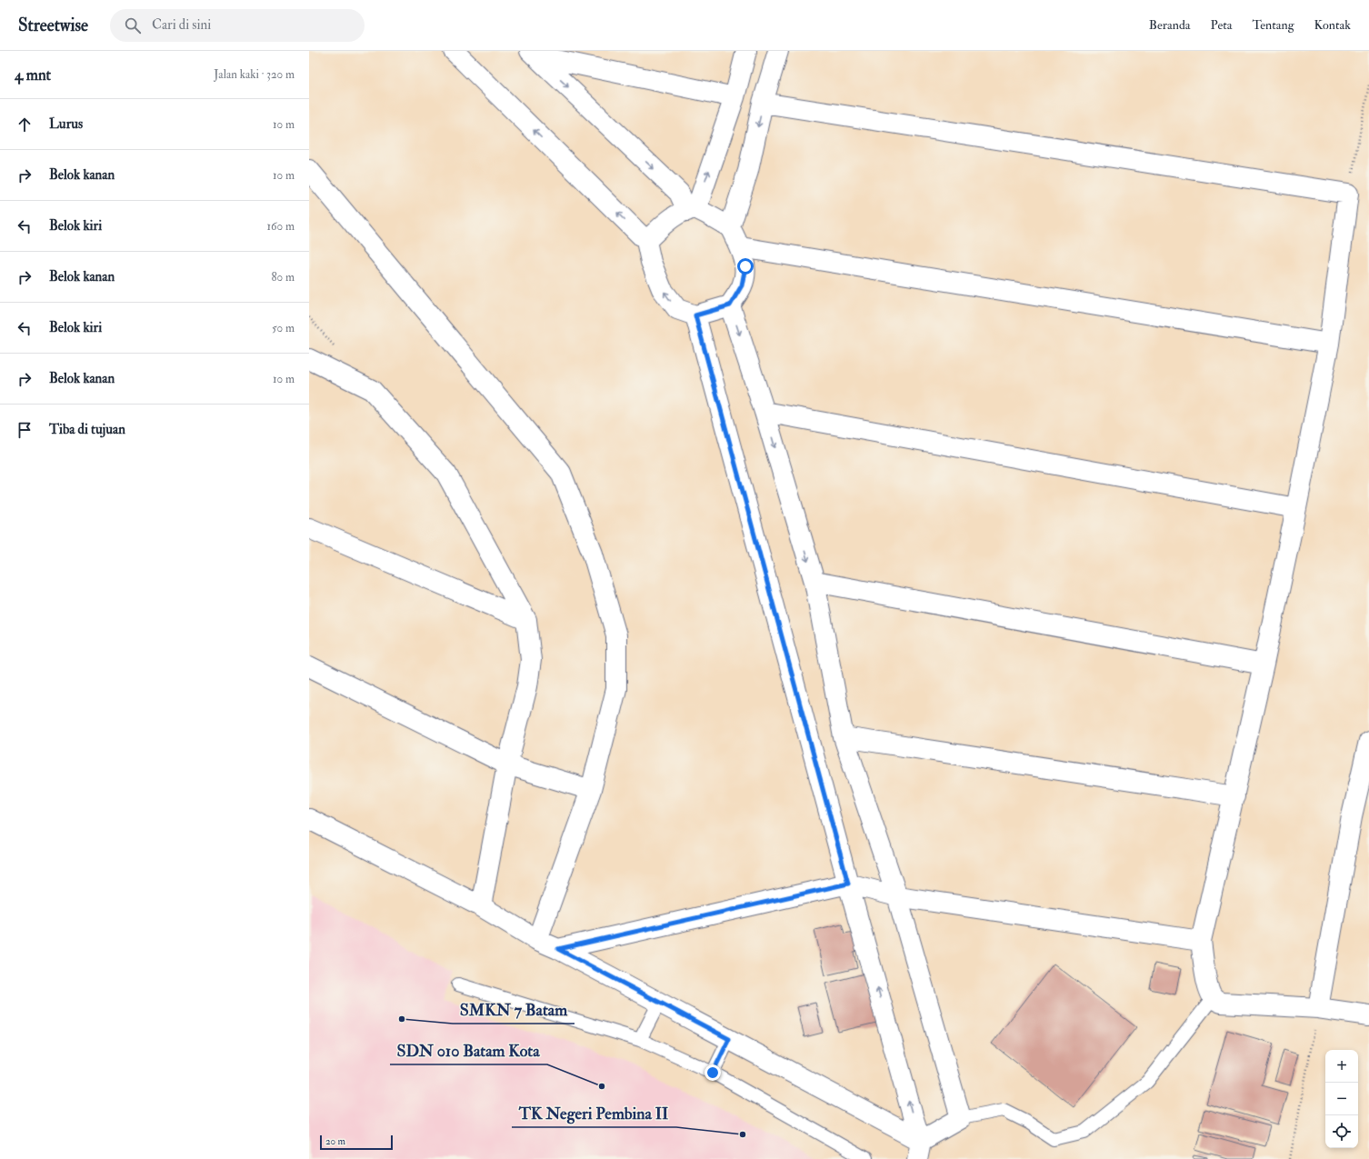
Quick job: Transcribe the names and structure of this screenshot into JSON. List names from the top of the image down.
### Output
{
  "places": ["SMKN 7 Batam", "SDN 010 Batam Kota", "TK Negeri Pembina II"],
  "scale_bar": "20 m",
  "page": {
    "header": "Streetwise",
    "search": "Cari di sini",
    "nav": [
      "Beranda",
      "Peta",
      "Tentang",
      "Kontak"
    ],
    "heading": ["4 mnt", "Jalan kaki · 320 m"],
    "list": [
      ["Lurus", "10 m"],
      ["Belok kanan", "10 m"],
      ["Belok kiri", "160 m"],
      ["Belok kanan", "80 m"],
      ["Belok kiri", "50 m"],
      ["Belok kanan", "10 m"],
      "Tiba di tujuan"
    ],
    "map_buttons": ["+", "−"],
    "scale": "20 m"
  }
}
